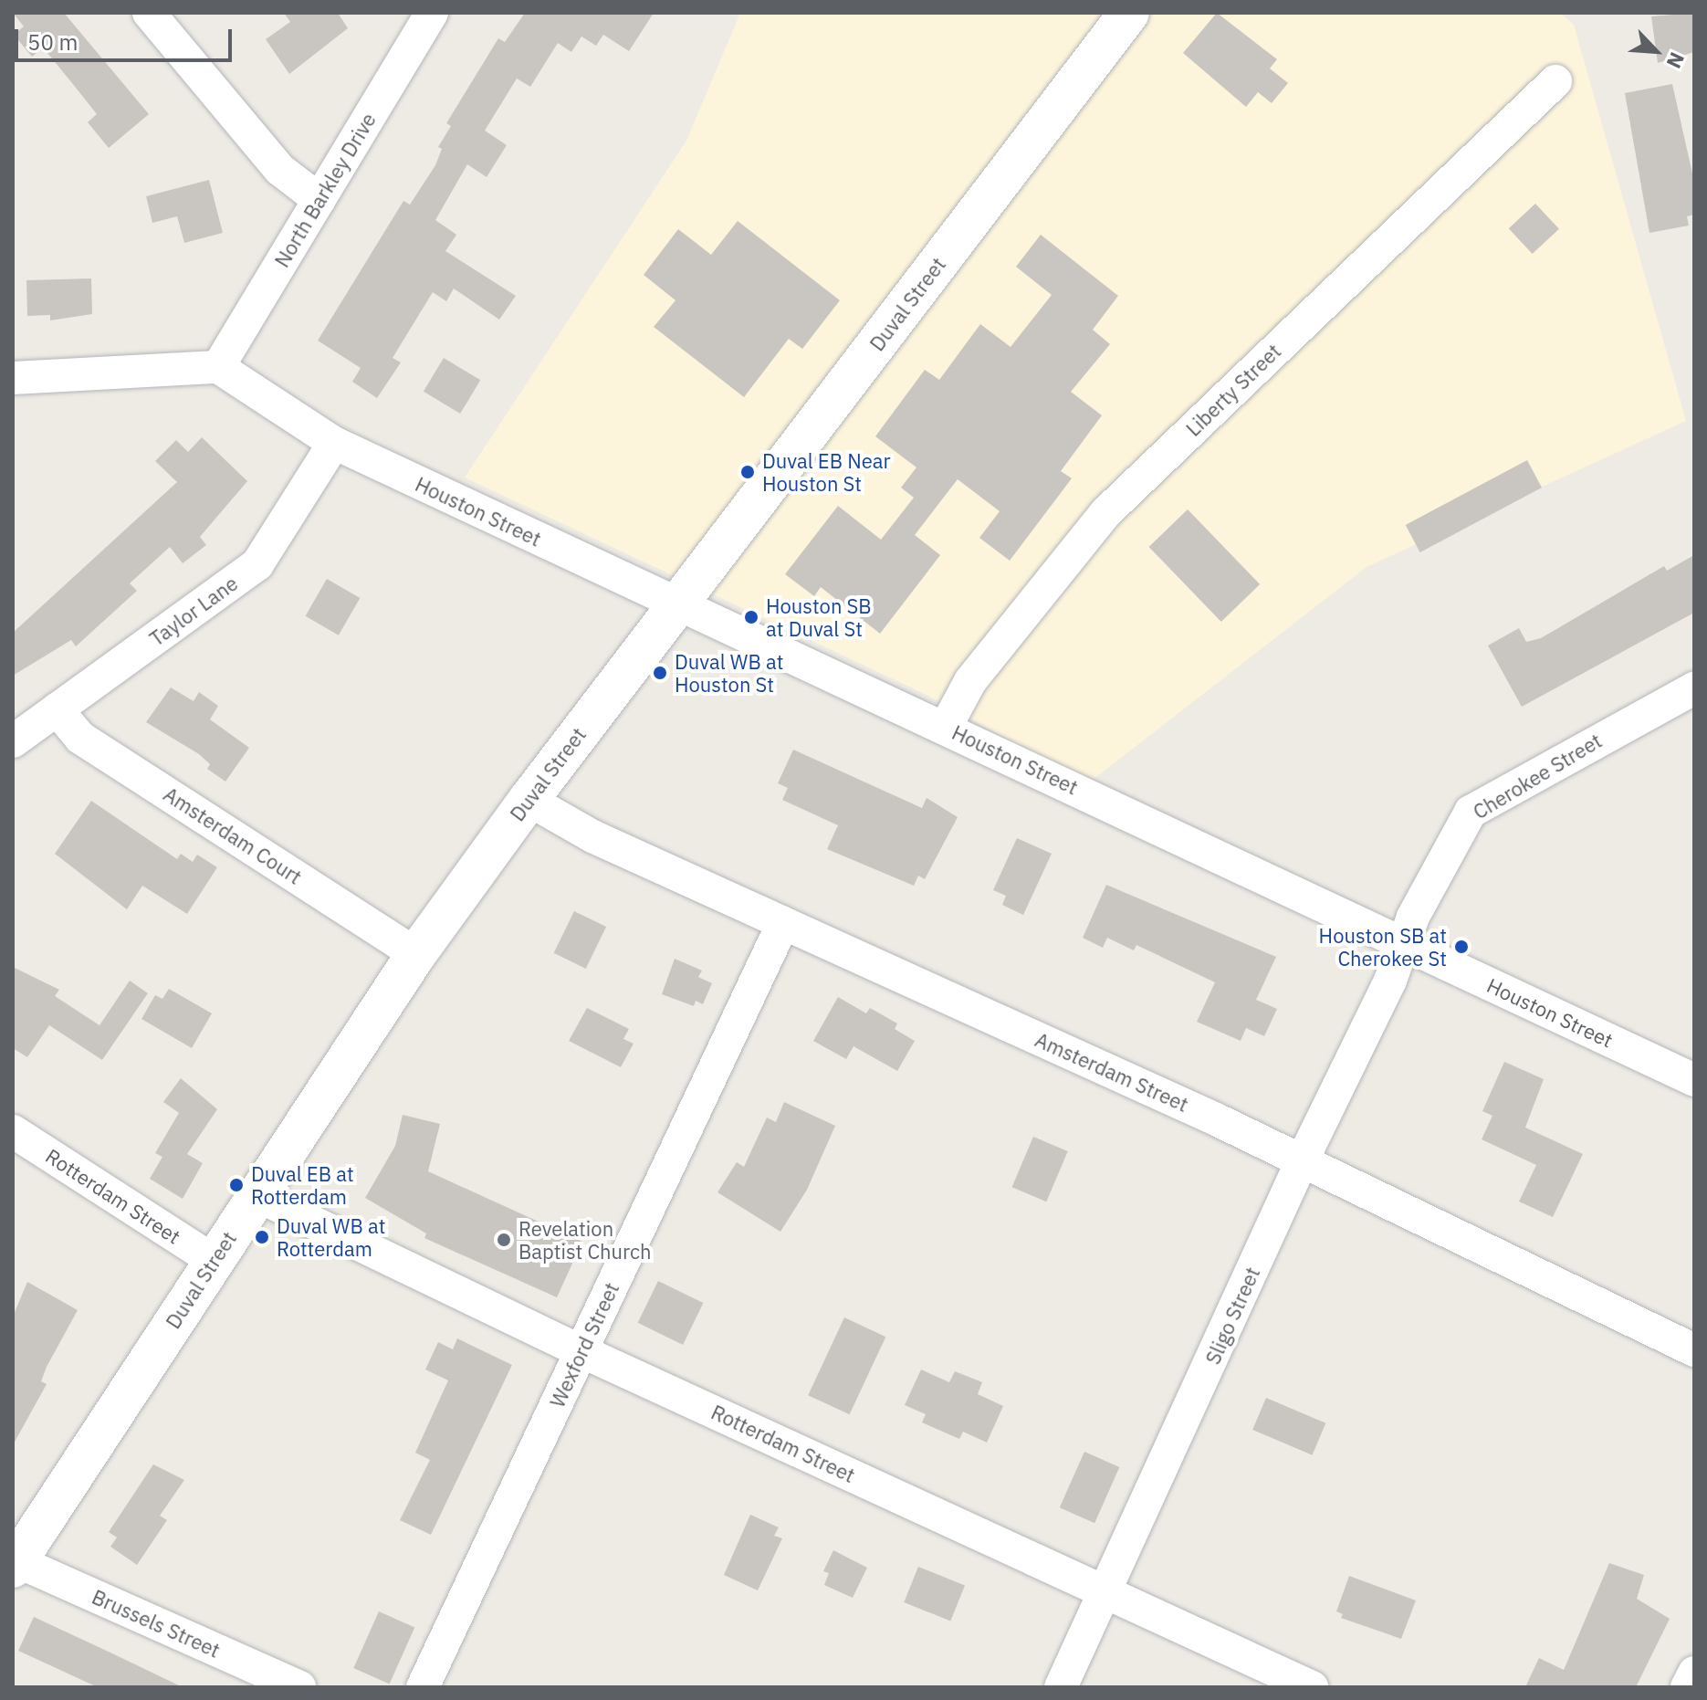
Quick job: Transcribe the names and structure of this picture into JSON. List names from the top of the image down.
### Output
{
  "streets": {
    "street": [
      "North Barkley Drive",
      "Duval Street",
      "Liberty Street",
      "Houston Street",
      "Taylor Lane",
      "Cherokee Street",
      "Amsterdam Court",
      "Amsterdam Street",
      "Rotterdam Street",
      "Sligo Street",
      "Wexford Street",
      "Brussels Street"
    ]
  },
  "crossings": [
    ["North Barkley Drive", "Houston Street"],
    ["Duval Street", "Houston Street"],
    ["Duval Street", "Amsterdam Court"],
    ["Duval Street", "Amsterdam Street"],
    ["Duval Street", "Rotterdam Street"],
    ["Duval Street", "Brussels Street"],
    ["Liberty Street", "Houston Street"],
    ["Houston Street", "Taylor Lane"],
    ["Houston Street", "Cherokee Street"],
    ["Houston Street", "Sligo Street"],
    ["Taylor Lane", "Amsterdam Court"],
    ["Cherokee Street", "Sligo Street"],
    ["Amsterdam Street", "Sligo Street"],
    ["Amsterdam Street", "Wexford Street"],
    ["Rotterdam Street", "Sligo Street"],
    ["Rotterdam Street", "Wexford Street"]
  ],
  "places": [
    "Duval EB Near Houston St",
    "Houston SB at Duval St",
    "Duval WB at Houston St",
    "Houston SB at Cherokee St",
    "Duval EB at Rotterdam",
    "Duval WB at Rotterdam",
    "Revelation Baptist Church"
  ],
  "scale_bar": "50 m",
  "north": "bottom right"
}
